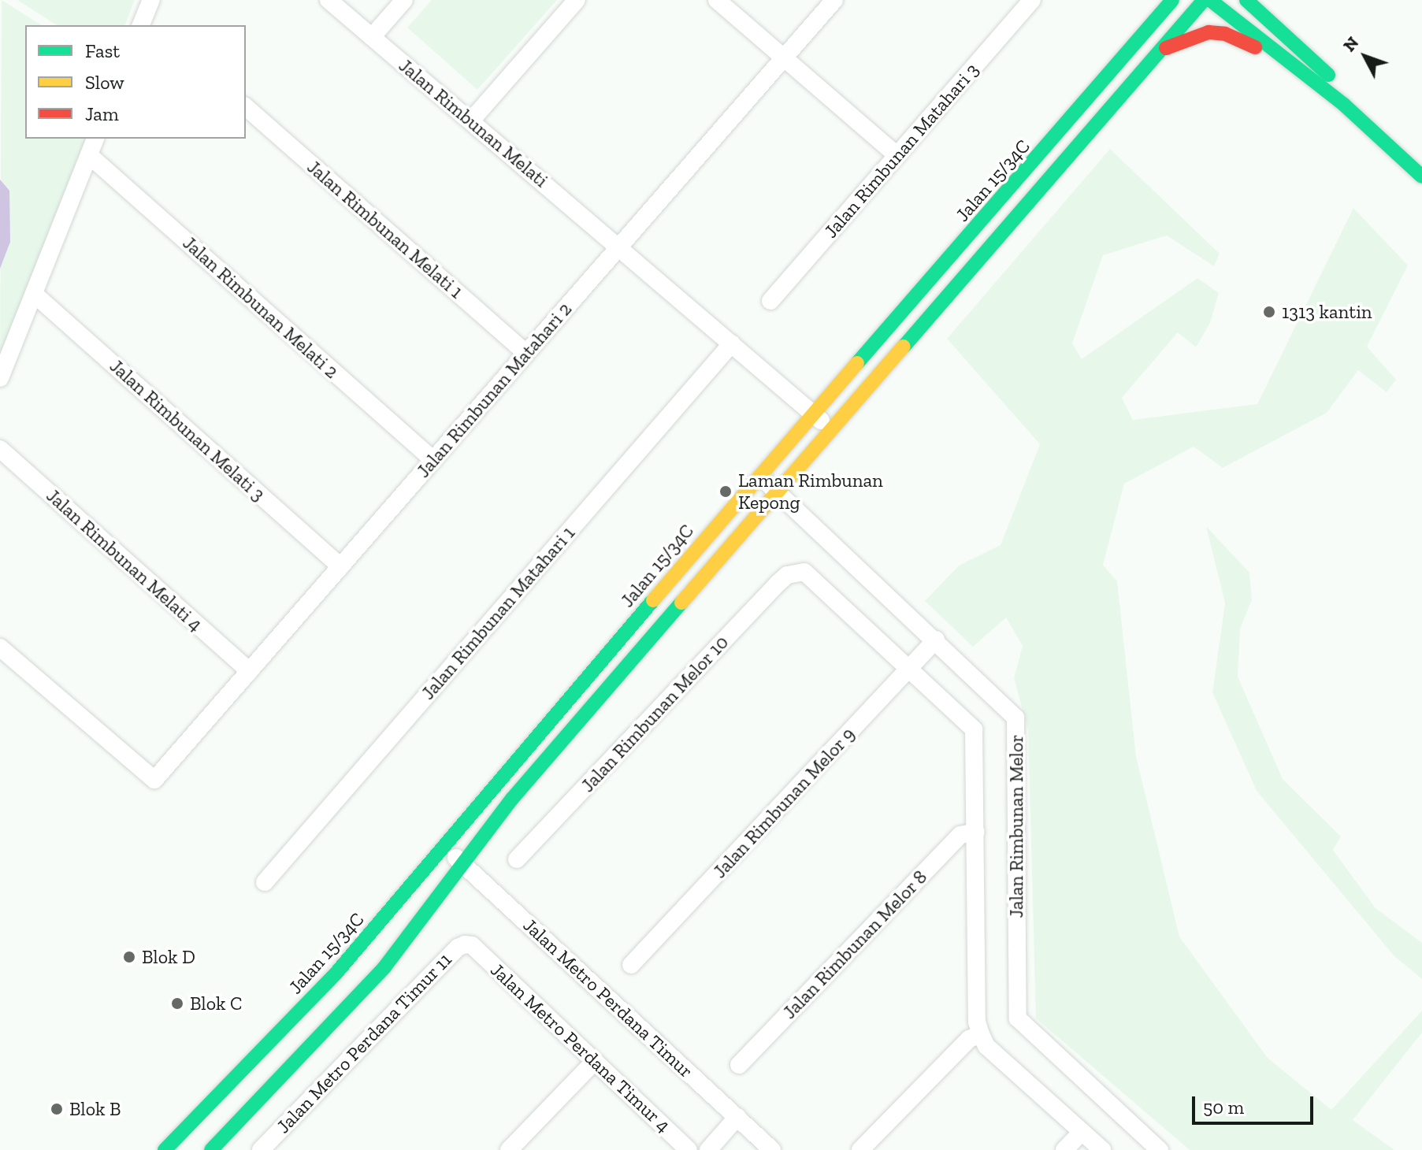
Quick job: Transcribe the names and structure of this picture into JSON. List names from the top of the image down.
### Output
{
  "streets": {
    "street": [
      "Jalan Rimbunan Melati",
      "Jalan Rimbunan Matahari 3",
      "Jalan 15/34C",
      "Jalan Rimbunan Melati 1",
      "Jalan Rimbunan Melati 2",
      "Jalan Rimbunan Matahari 2",
      "Jalan Rimbunan Melati 3",
      "Jalan Rimbunan Melati 4",
      "Jalan Rimbunan Matahari 1",
      "Jalan Rimbunan Melor 10",
      "Jalan Rimbunan Melor 9",
      "Jalan Rimbunan Melor",
      "Jalan Rimbunan Melor 8",
      "Jalan Metro Perdana Timur",
      "Jalan Metro Perdana Timur 11",
      "Jalan Metro Perdana Timur 4"
    ]
  },
  "crossings": [
    ["Jalan Rimbunan Melati", "Jalan 15/34C"],
    ["Jalan Rimbunan Melati", "Jalan Rimbunan Matahari 2"],
    ["Jalan Rimbunan Melati", "Jalan Rimbunan Matahari 1"],
    ["Jalan 15/34C", "Jalan Rimbunan Melor"],
    ["Jalan 15/34C", "Jalan Metro Perdana Timur"],
    ["Jalan Rimbunan Melati 1", "Jalan Rimbunan Matahari 2"],
    ["Jalan Rimbunan Melati 2", "Jalan Rimbunan Matahari 2"],
    ["Jalan Rimbunan Matahari 2", "Jalan Rimbunan Melati 3"],
    ["Jalan Rimbunan Matahari 2", "Jalan Rimbunan Melati 4"],
    ["Jalan Rimbunan Melor 10", "Jalan Rimbunan Melor 9"],
    ["Jalan Rimbunan Melor 9", "Jalan Rimbunan Melor"],
    ["Jalan Metro Perdana Timur 11", "Jalan Metro Perdana Timur 4"]
  ],
  "places": [
    "1313 kantin",
    "Laman Rimbunan Kepong",
    "Blok D",
    "Blok C",
    "Blok B"
  ],
  "legend": ["Fast", "Slow", "Jam"],
  "scale_bar": "50 m",
  "north": "top left"
}
